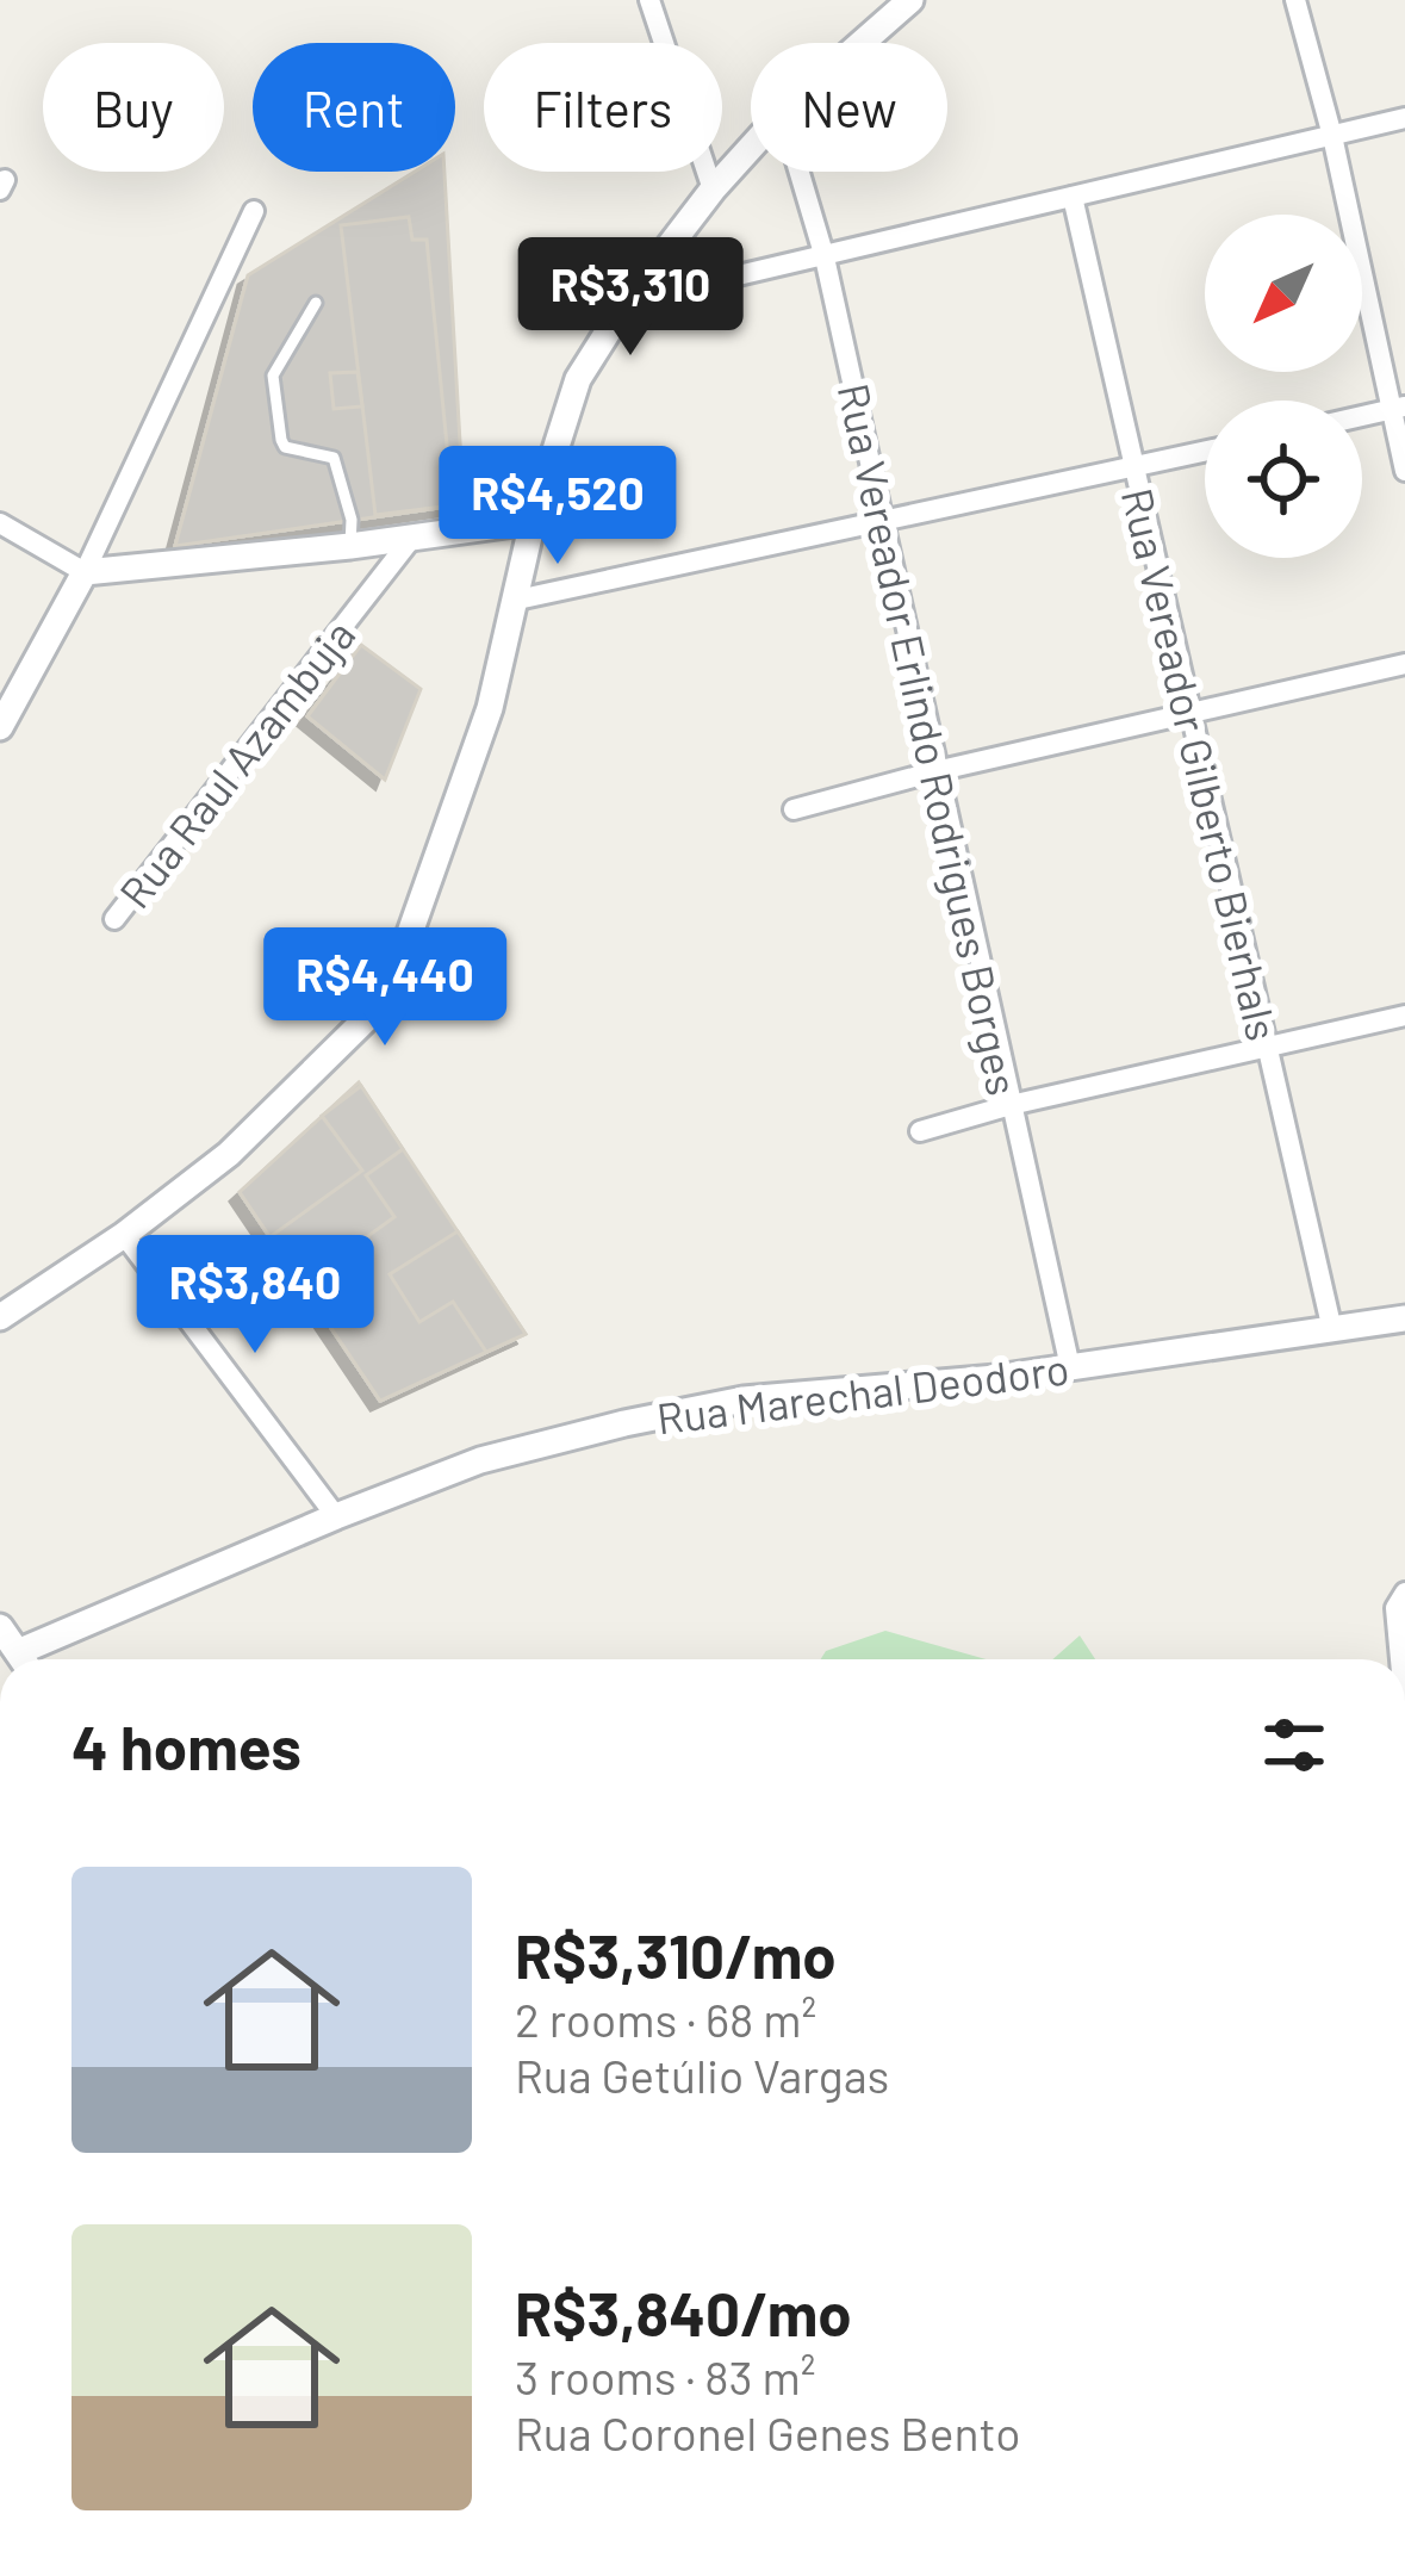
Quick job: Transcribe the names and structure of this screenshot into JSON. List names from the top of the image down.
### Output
{
  "streets": {
    "street": [
      "Rua Vereador Erlindo Rodrigues Borges",
      "Rua Raul Azambuja",
      "Rua Vereador Gilberto Bierhals",
      "Rua Marechal Deodoro"
    ]
  },
  "crossings": [
    ["Rua Vereador Erlindo Rodrigues Borges", "Rua Marechal Deodoro"],
    ["Rua Vereador Gilberto Bierhals", "Rua Marechal Deodoro"]
  ],
  "north": "bottom left",
  "page": {
    "chip": [
      "Buy",
      "Rent",
      "Filters",
      "New"
    ],
    "price": [
      "R$3,310",
      "R$4,520",
      "R$4,440",
      "R$3,840"
    ],
    "heading": "4 homes",
    "list": [
      {
        "name": "R$3,310/mo",
        "note": "2 rooms · 68 m² · Rua Getúlio Vargas"
      },
      {
        "name": "R$3,840/mo",
        "note": "3 rooms · 83 m² · Rua Coronel Genes Bento"
      }
    ]
  }
}
